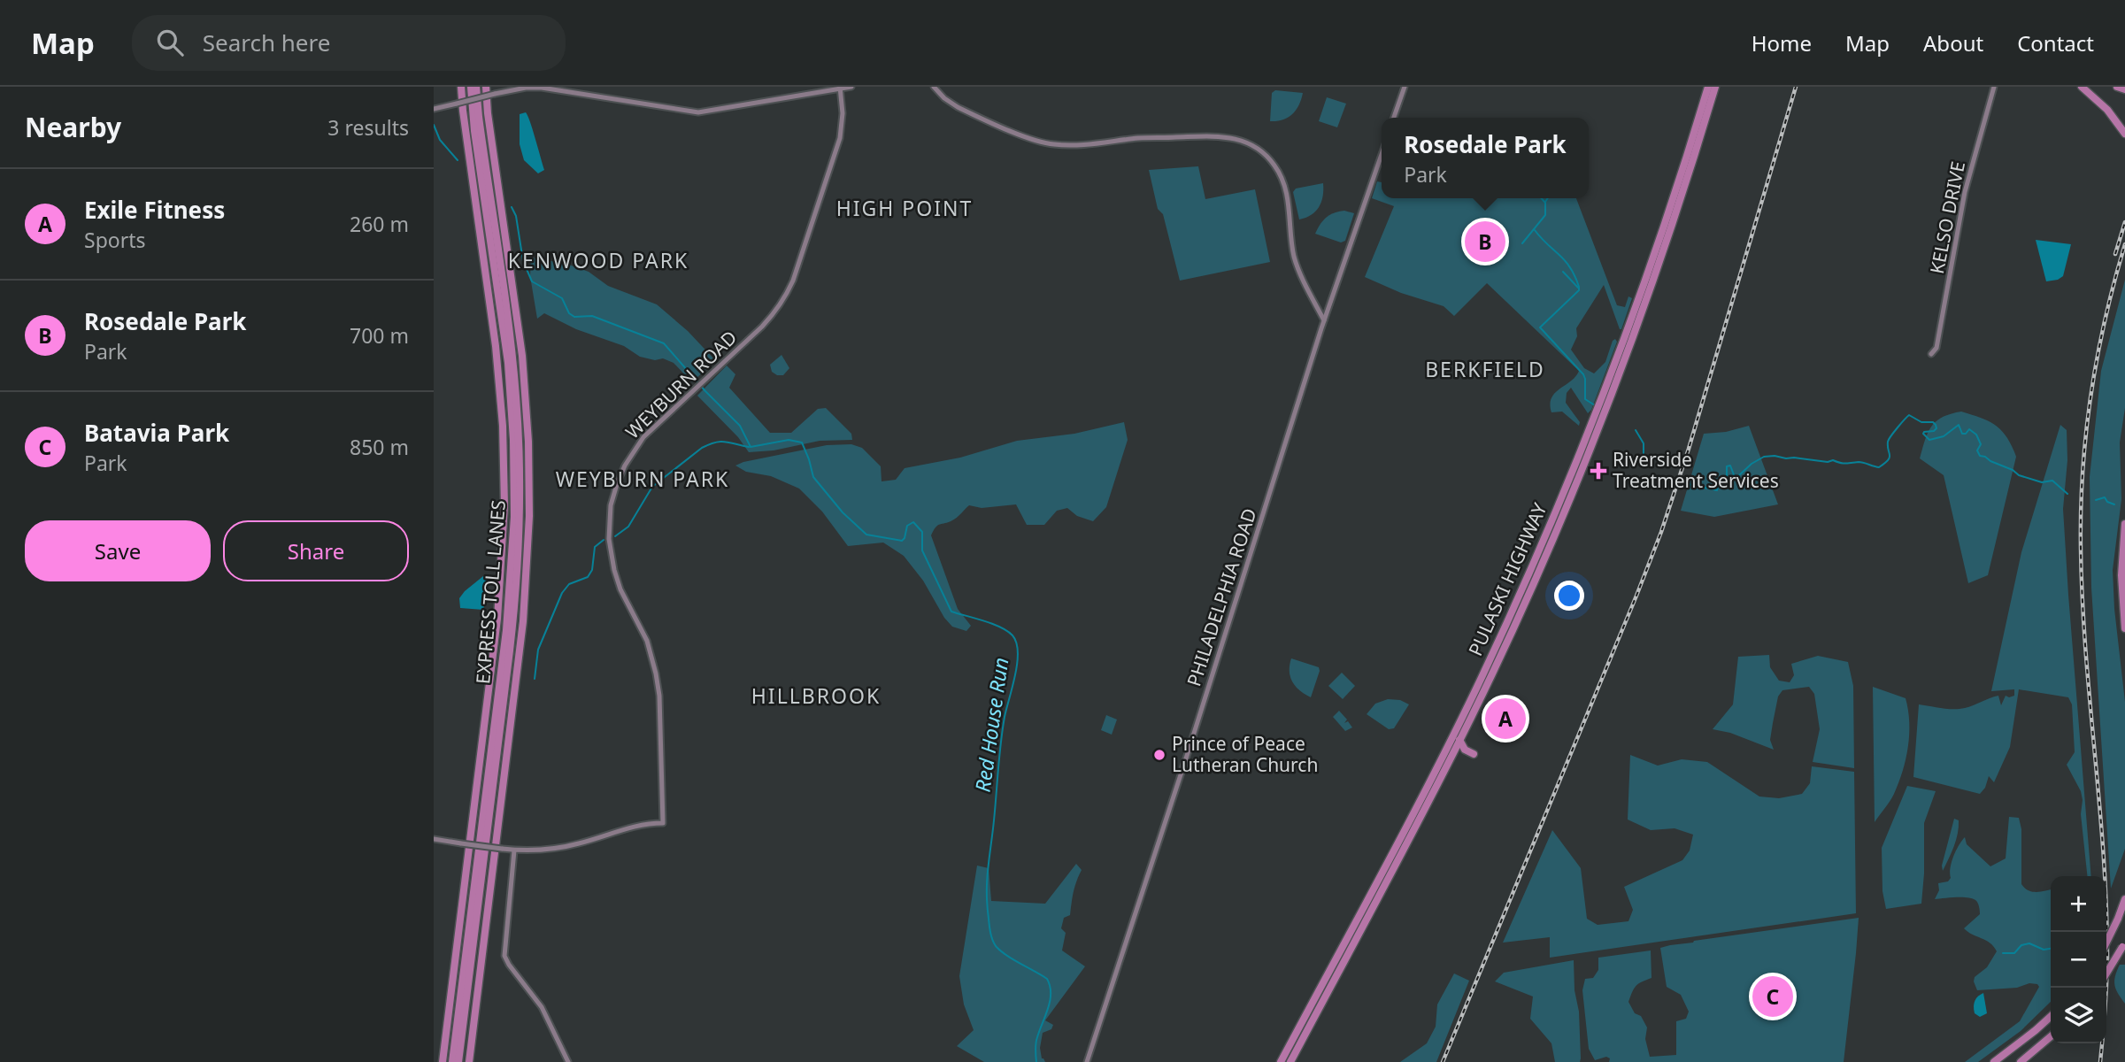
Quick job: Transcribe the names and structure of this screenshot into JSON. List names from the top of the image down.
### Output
{
  "streets": {
    "highway": ["PULASKI HIGHWAY", "EXPRESS TOLL LANES"],
    "street": ["KELSO DRIVE", "WEYBURN ROAD", "PHILADELPHIA ROAD"]
  },
  "districts": [
    "HIGH POINT",
    "KENWOOD PARK",
    "BERKFIELD",
    "WEYBURN PARK",
    "HILLBROOK"
  ],
  "water": ["Red House Run"],
  "places": {
    "health": ["Riverside Treatment Services"],
    "other": ["Prince of Peace Lutheran Church"]
  },
  "page": {
    "header": "Map",
    "search": "Search here",
    "nav": [
      "Home",
      "Map",
      "About",
      "Contact"
    ],
    "heading": ["Nearby", "3 results"],
    "popup": ["Rosedale Park", "Park"],
    "list": [
      {
        "mark": "A",
        "name": "Exile Fitness",
        "note": "Sports",
        "value": "260 m"
      },
      {
        "mark": "B",
        "name": "Rosedale Park",
        "note": "Park",
        "value": "700 m"
      },
      {
        "mark": "C",
        "name": "Batavia Park",
        "note": "Park",
        "value": "850 m"
      }
    ],
    "pins": ["B", "A", "C"],
    "buttons": ["Save", "Share"],
    "map_buttons": ["+", "−"]
  }
}
